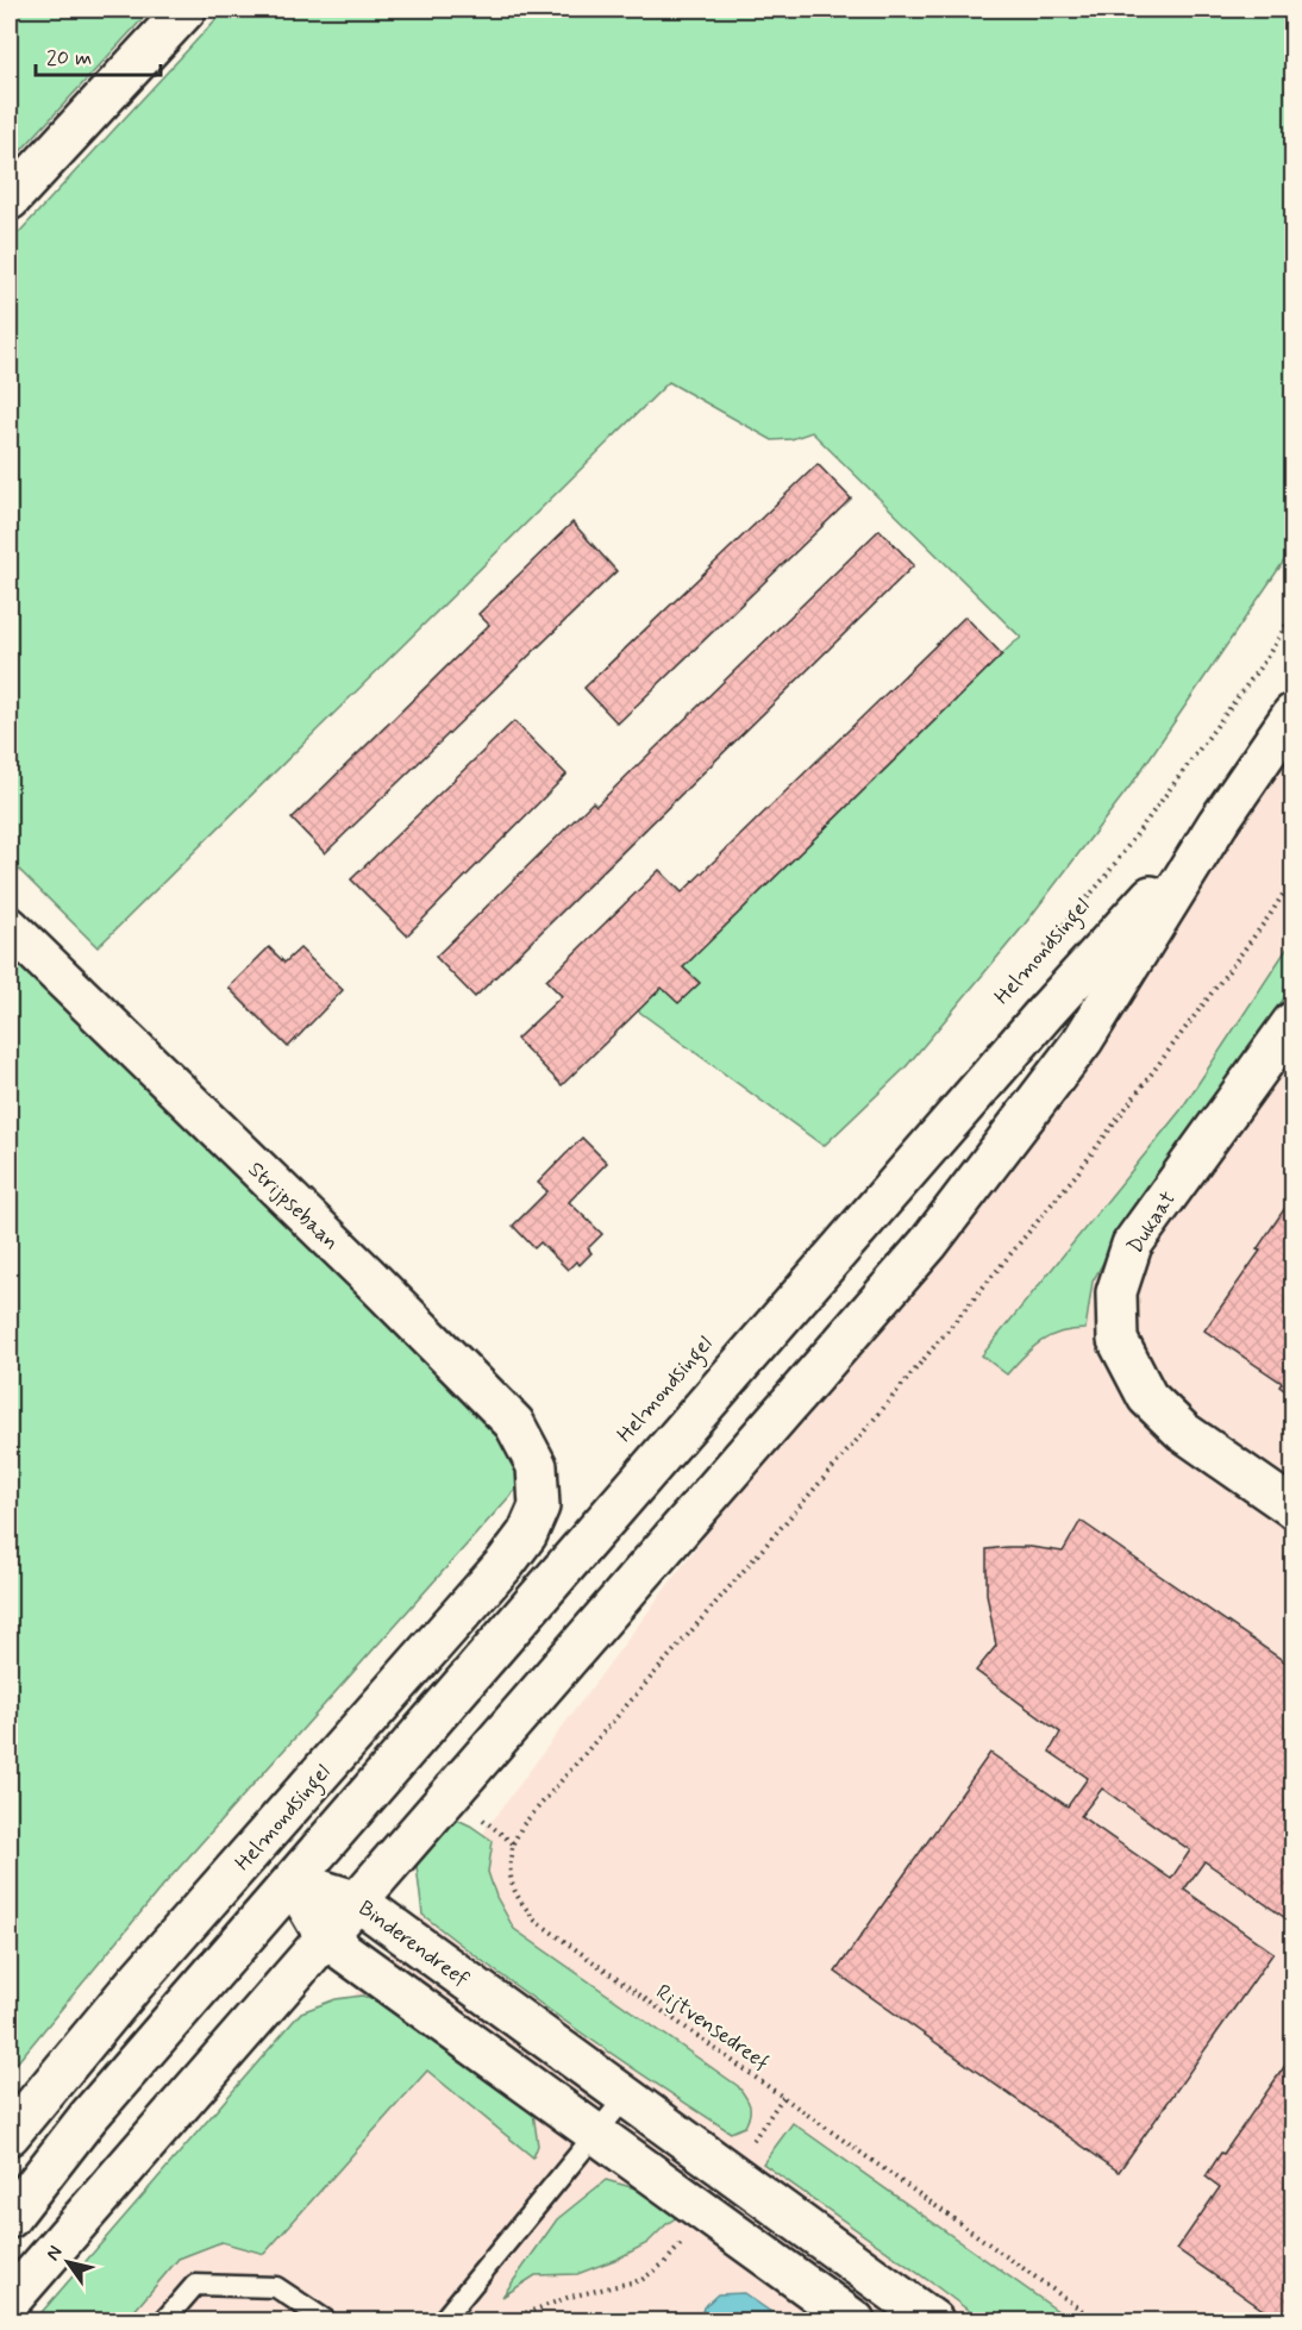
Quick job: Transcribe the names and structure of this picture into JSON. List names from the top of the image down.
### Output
{
  "streets": {
    "main road": [
      "Helmondsingel",
      "Strijpsebaan",
      "Dukaat",
      "Binderendreef"
    ],
    "path": ["Rijtvensedreef"]
  },
  "crossings": [
    ["Helmondsingel", "Strijpsebaan"],
    ["Helmondsingel", "Binderendreef"]
  ],
  "scale_bar": "20 m",
  "north": "top left"
}
